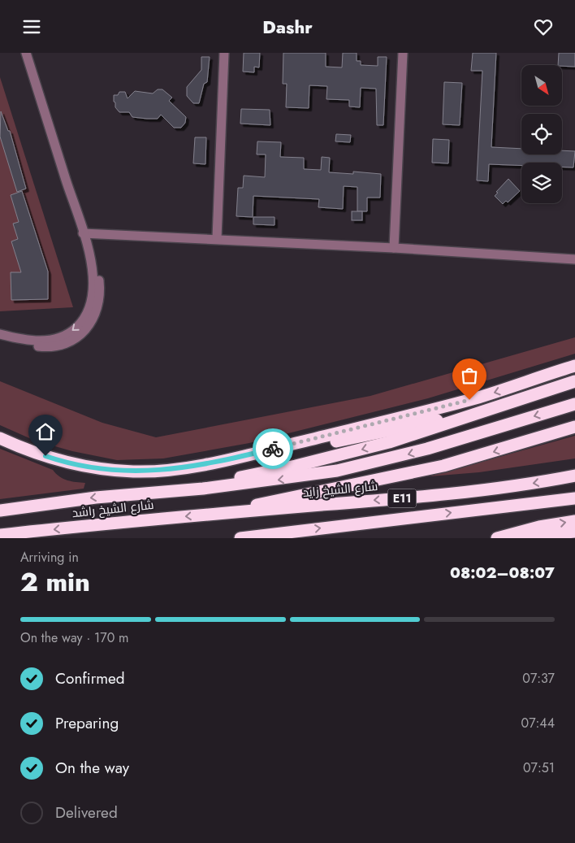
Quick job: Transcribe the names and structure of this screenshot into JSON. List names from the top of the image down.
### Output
{
  "streets": {
    "highway": ["شارع الشيخ زايد", "E11", "شارع الشيخ راشد"]
  },
  "crossings": [
    ["شارع الشيخ زايد", "شارع الشيخ راشد"]
  ],
  "north": "bottom right",
  "page": {
    "header": "Dashr",
    "heading": ["2 min", "Arriving in", "08:02–08:07"],
    "bar": "On the way · 170 m",
    "list": [
      ["Confirmed", "07:37"],
      ["Preparing", "07:44"],
      ["On the way", "07:51"],
      "Delivered"
    ]
  }
}
